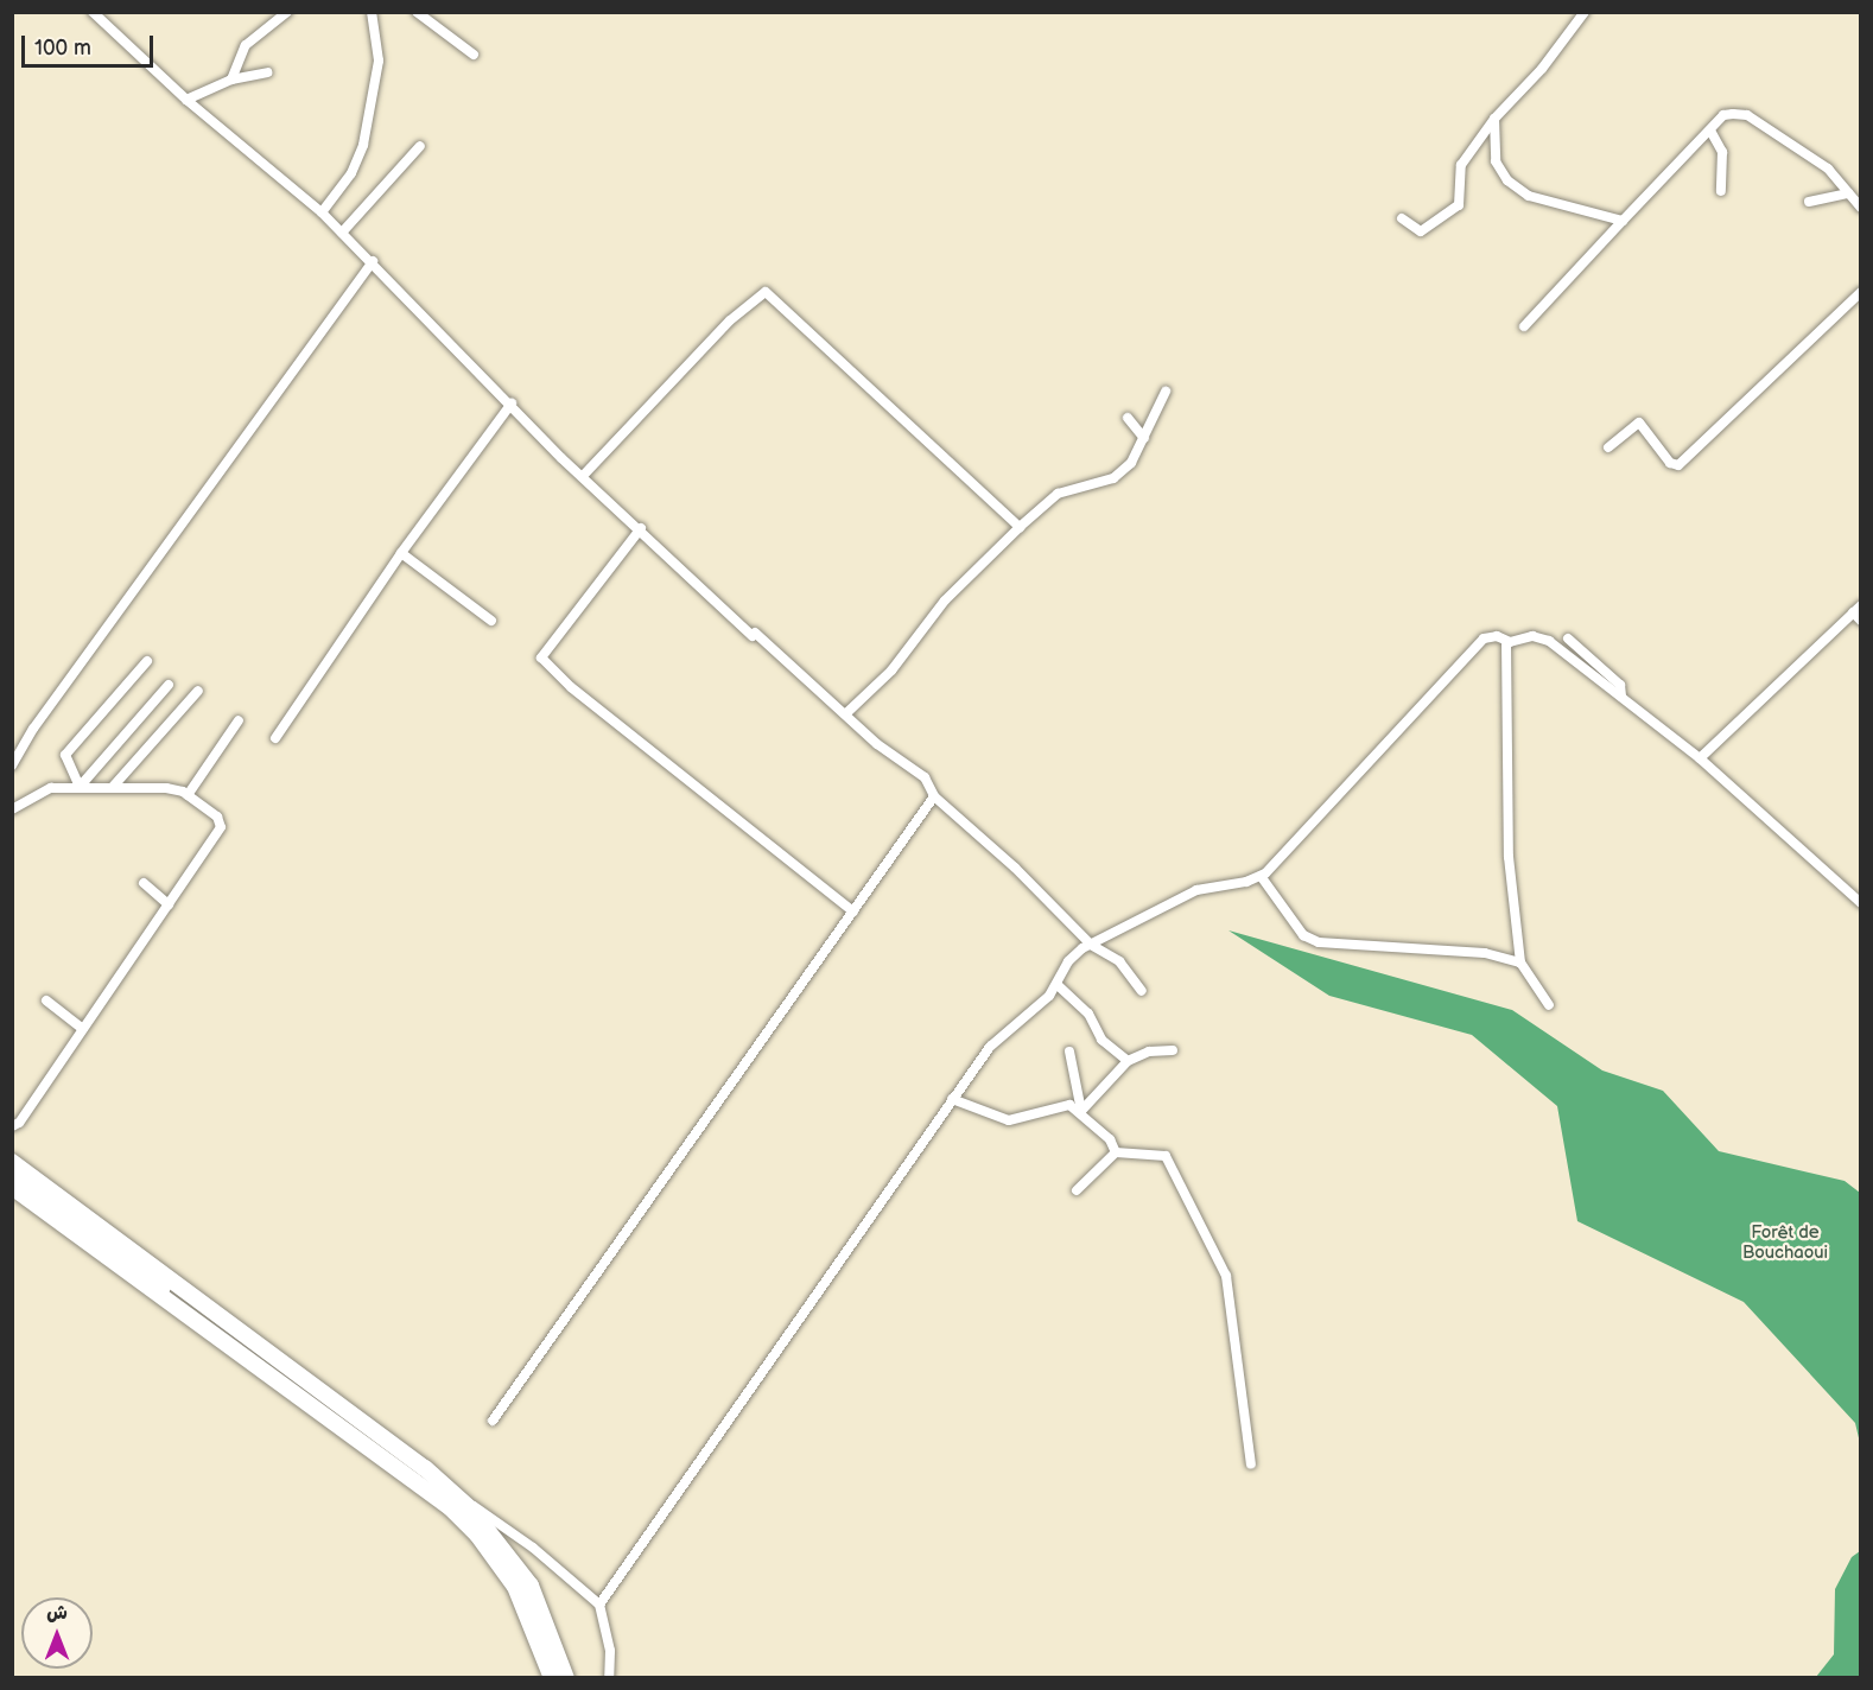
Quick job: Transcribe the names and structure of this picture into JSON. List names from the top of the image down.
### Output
{
  "parks": ["Forêt de Bouchaoui"],
  "scale_bar": "100 m",
  "north": "top"
}
